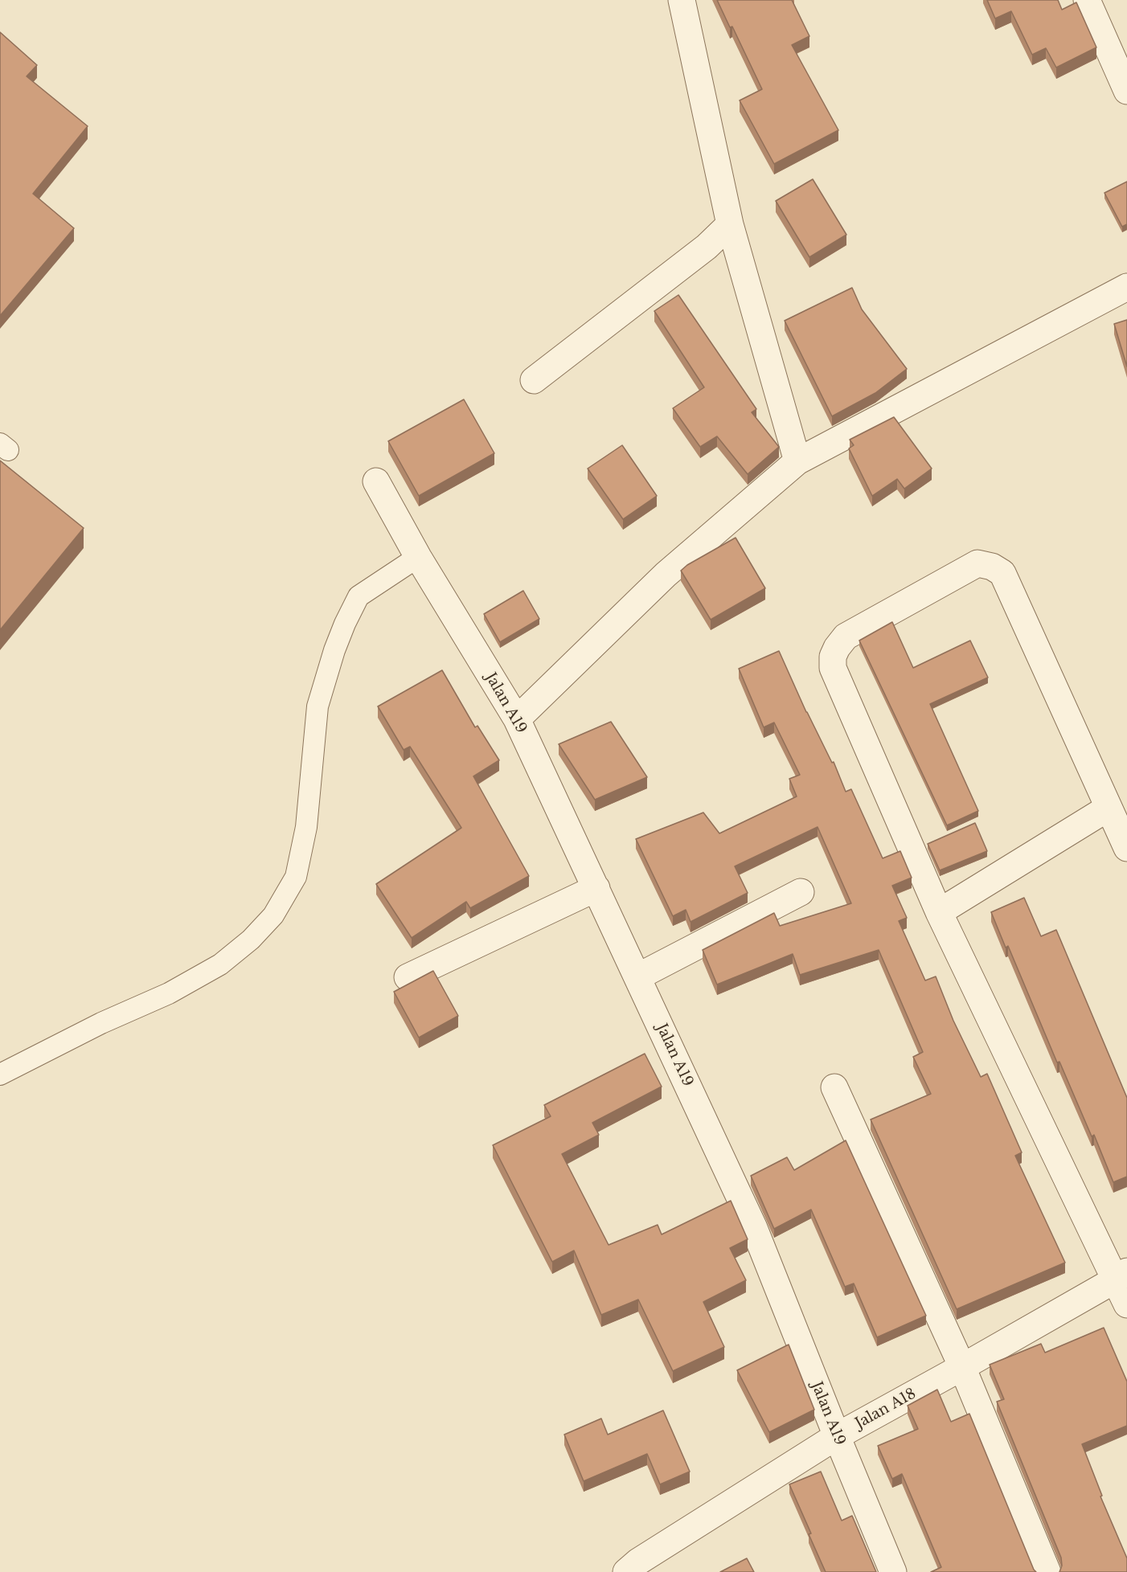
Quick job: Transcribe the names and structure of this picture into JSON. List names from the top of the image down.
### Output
{
  "streets": {
    "street": ["Jalan A19", "Jalan A18"]
  },
  "crossings": [
    ["Jalan A19", "Jalan A18"]
  ]
}
